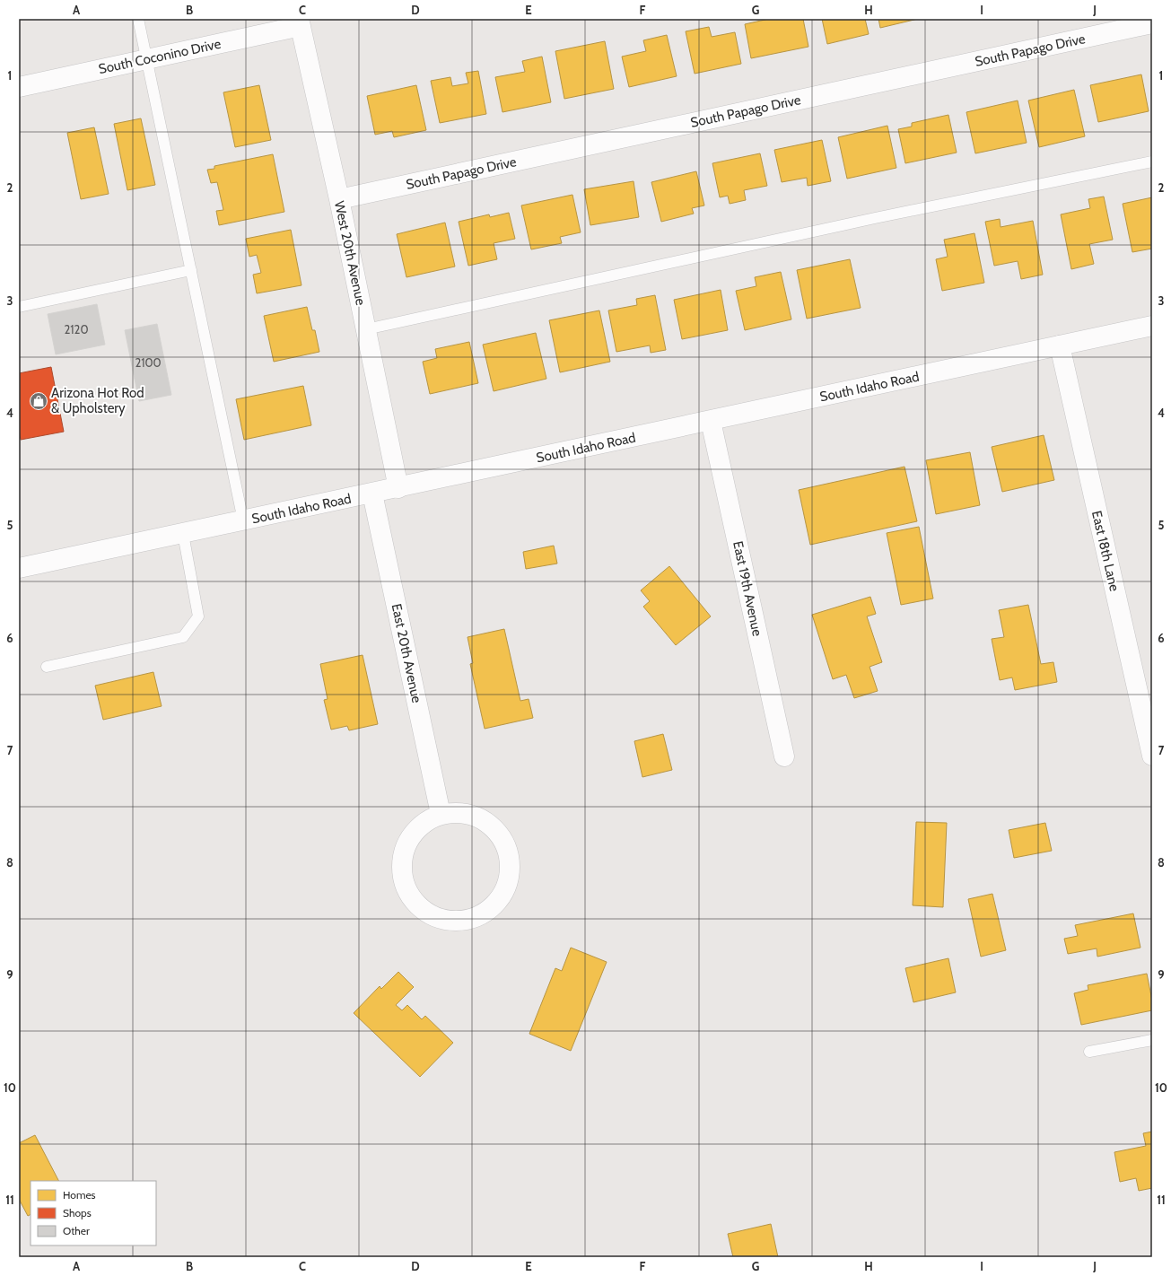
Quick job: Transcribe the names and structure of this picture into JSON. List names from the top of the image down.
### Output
{
  "streets": {
    "street": [
      "South Papago Drive",
      "South Coconino Drive",
      "West 20th Avenue",
      "South Idaho Road",
      "East 18th Lane",
      "East 19th Avenue",
      "East 20th Avenue"
    ]
  },
  "crossings": [
    ["South Papago Drive", "West 20th Avenue"],
    ["South Coconino Drive", "West 20th Avenue"],
    ["West 20th Avenue", "South Idaho Road"],
    ["South Idaho Road", "East 18th Lane"],
    ["South Idaho Road", "East 19th Avenue"],
    ["South Idaho Road", "East 20th Avenue"]
  ],
  "places": {
    "shop": ["Arizona Hot Rod & Upholstery"]
  },
  "house_numbers": ["2120", "2100"],
  "legend": ["Homes", "Shops", "Other"],
  "grid": {
    "columns": [
      "A",
      "B",
      "C",
      "D",
      "E",
      "F",
      "G",
      "H",
      "I",
      "J"
    ],
    "rows": [
      "1",
      "2",
      "3",
      "4",
      "5",
      "6",
      "7",
      "8",
      "9",
      "10",
      "11"
    ]
  }
}
